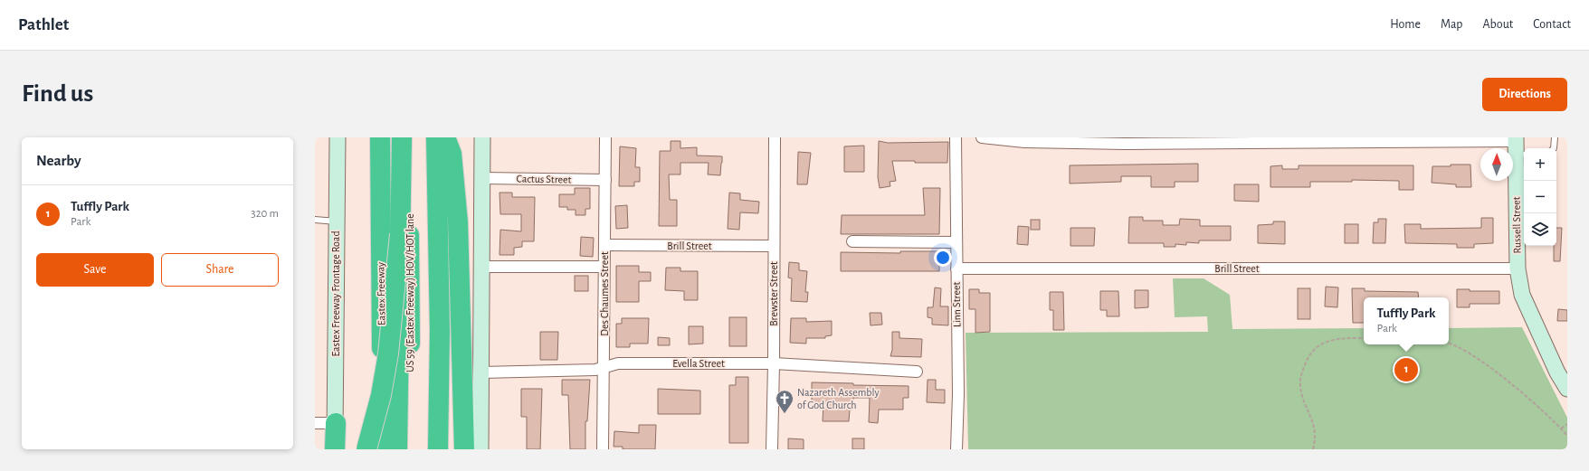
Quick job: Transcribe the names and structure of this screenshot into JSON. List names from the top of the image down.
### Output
{
  "streets": {
    "highway": ["US 59 (Eastex Freeway) HOV/HOT lane", "Eastex Freeway"],
    "main road": ["Russell Street", "Eastex Freeway Frontage Road"],
    "street": [
      "Cactus Street",
      "Brill Street",
      "Des Chaumes Street",
      "Brewster Street",
      "Linn Street",
      "Evella Street"
    ]
  },
  "crossings": [
    ["Cactus Street", "Des Chaumes Street"],
    ["Russell Street", "Brill Street"],
    ["Brill Street", "Des Chaumes Street"],
    ["Brill Street", "Brewster Street"],
    ["Brill Street", "Linn Street"],
    ["Des Chaumes Street", "Evella Street"],
    ["Brewster Street", "Evella Street"]
  ],
  "places": {
    "church": ["Nazareth Assembly of God Church"]
  },
  "north": "top",
  "page": {
    "header": "Pathlet",
    "nav": [
      "Home",
      "Map",
      "About",
      "Contact"
    ],
    "buttons": [
      "Directions",
      ["Save", "Share"]
    ],
    "title": "Find us",
    "heading": "Nearby",
    "map_buttons": ["+", "−"],
    "list": [
      {
        "mark": "1",
        "name": "Tuffly Park",
        "note": "Park",
        "value": "320 m"
      }
    ],
    "popup": ["Tuffly Park", "Park"],
    "pins": "1"
  }
}
